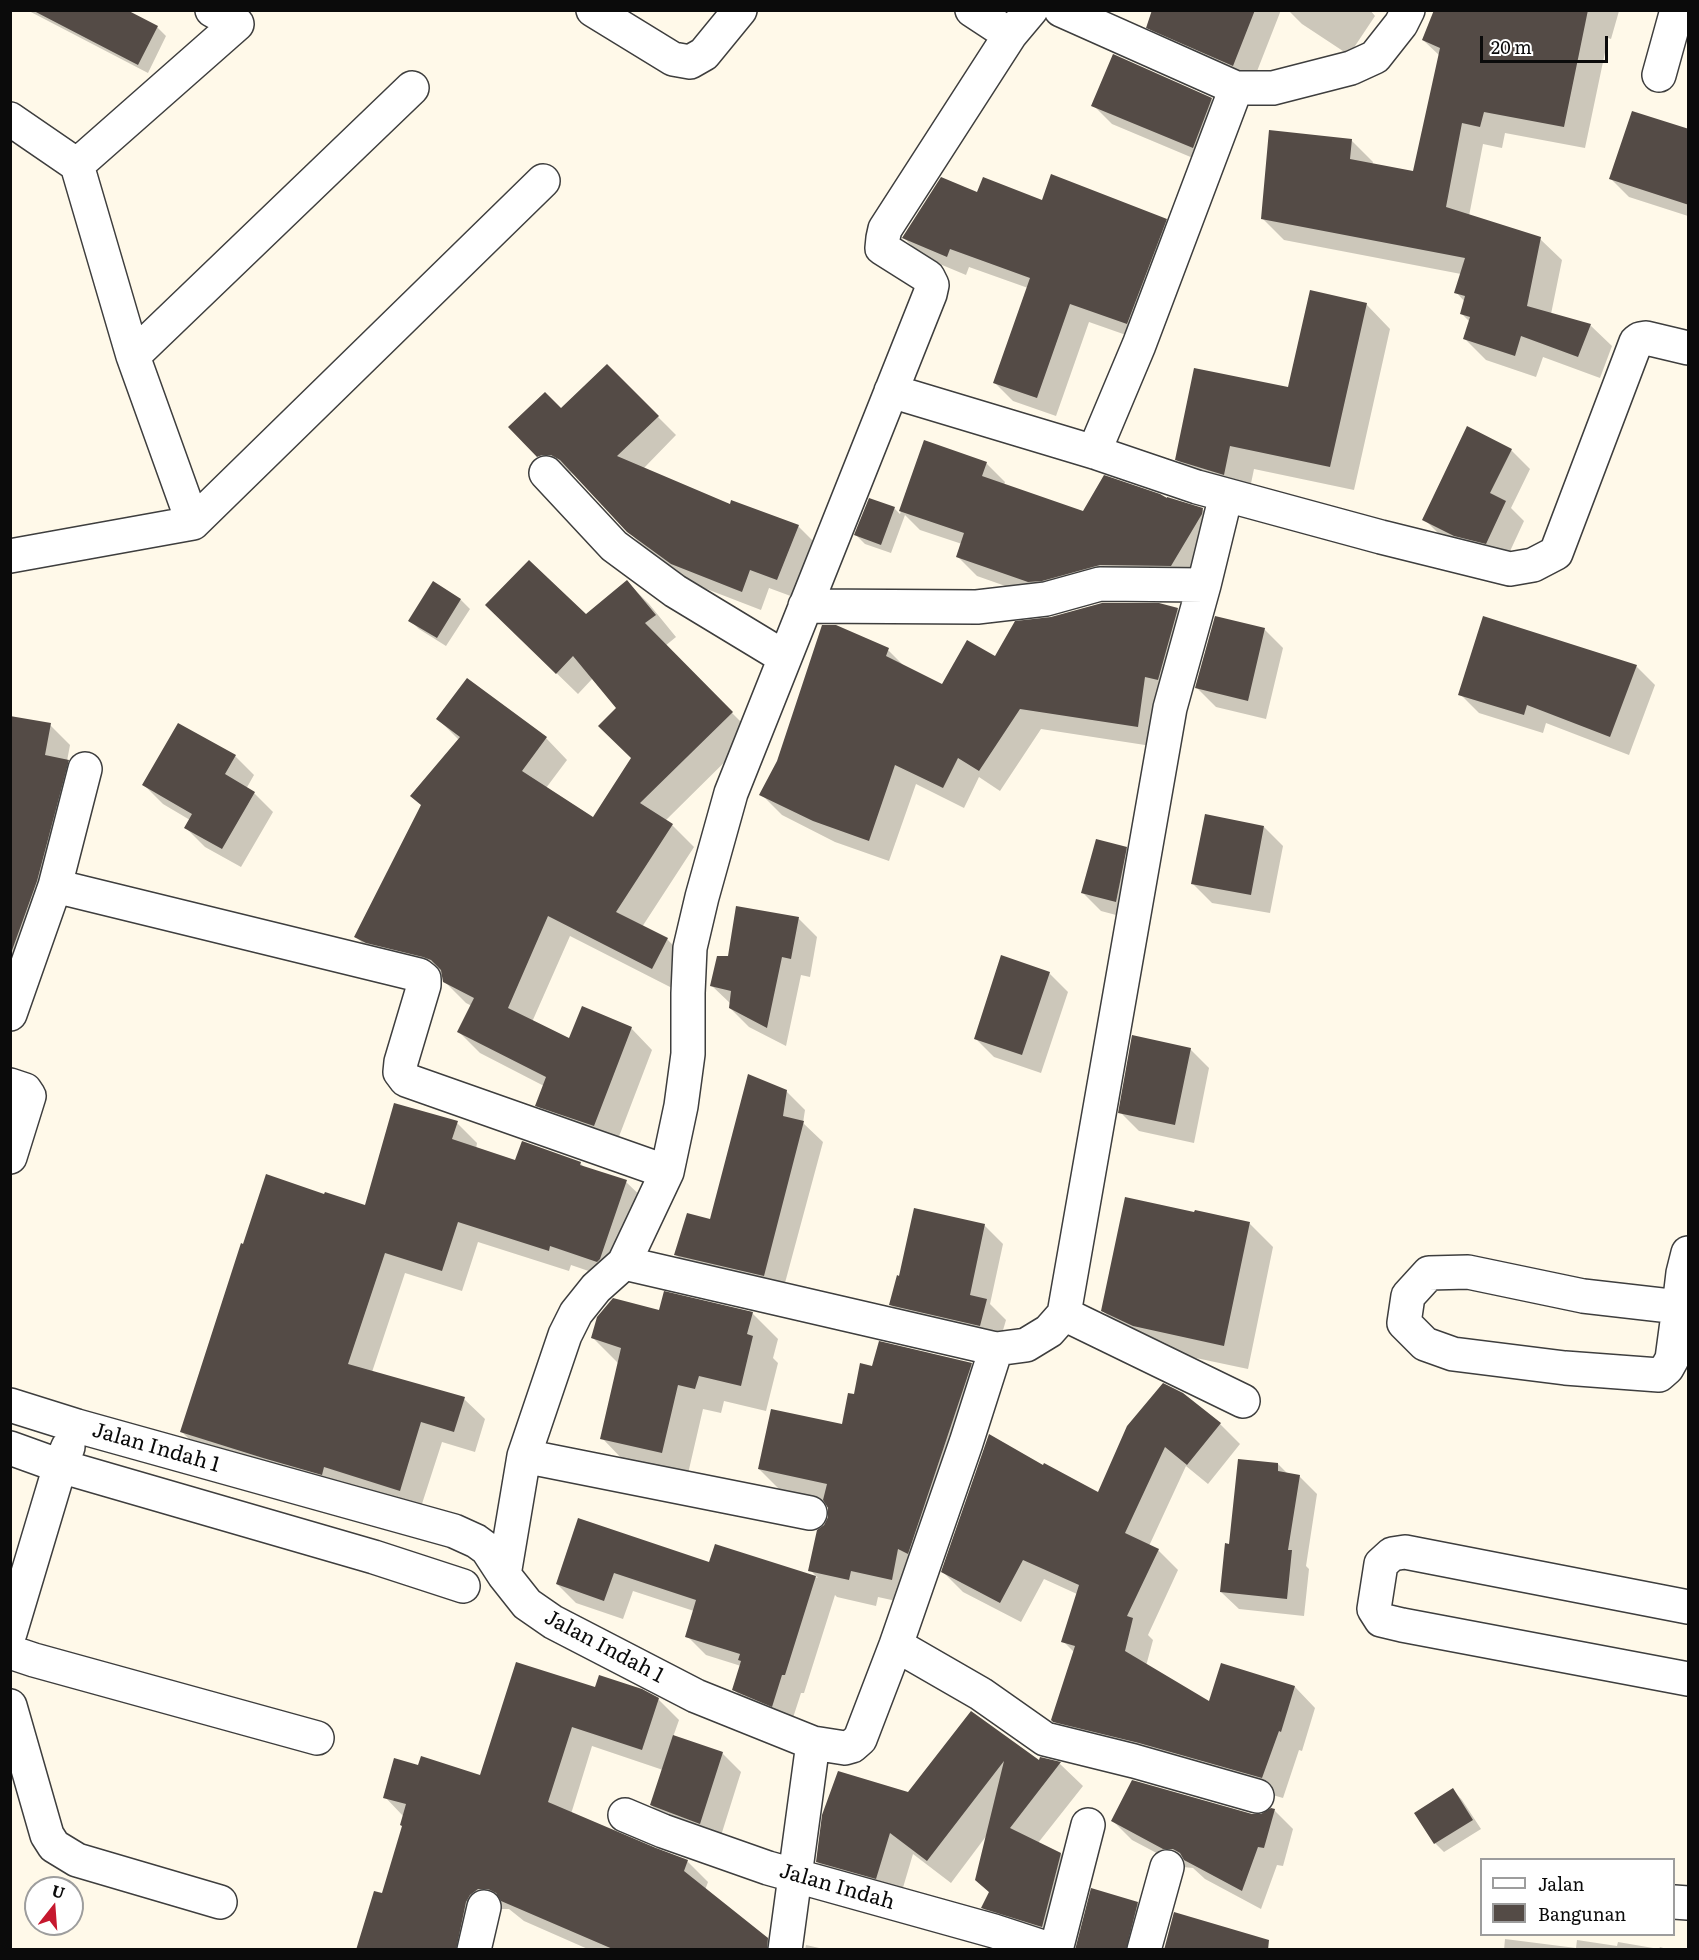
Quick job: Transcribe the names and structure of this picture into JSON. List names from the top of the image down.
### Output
{
  "streets": {
    "street": ["Jalan Indah 1", "Jalan Indah"]
  },
  "legend": ["Jalan", "Bangunan"],
  "scale_bar": "20 m",
  "north": "top"
}
